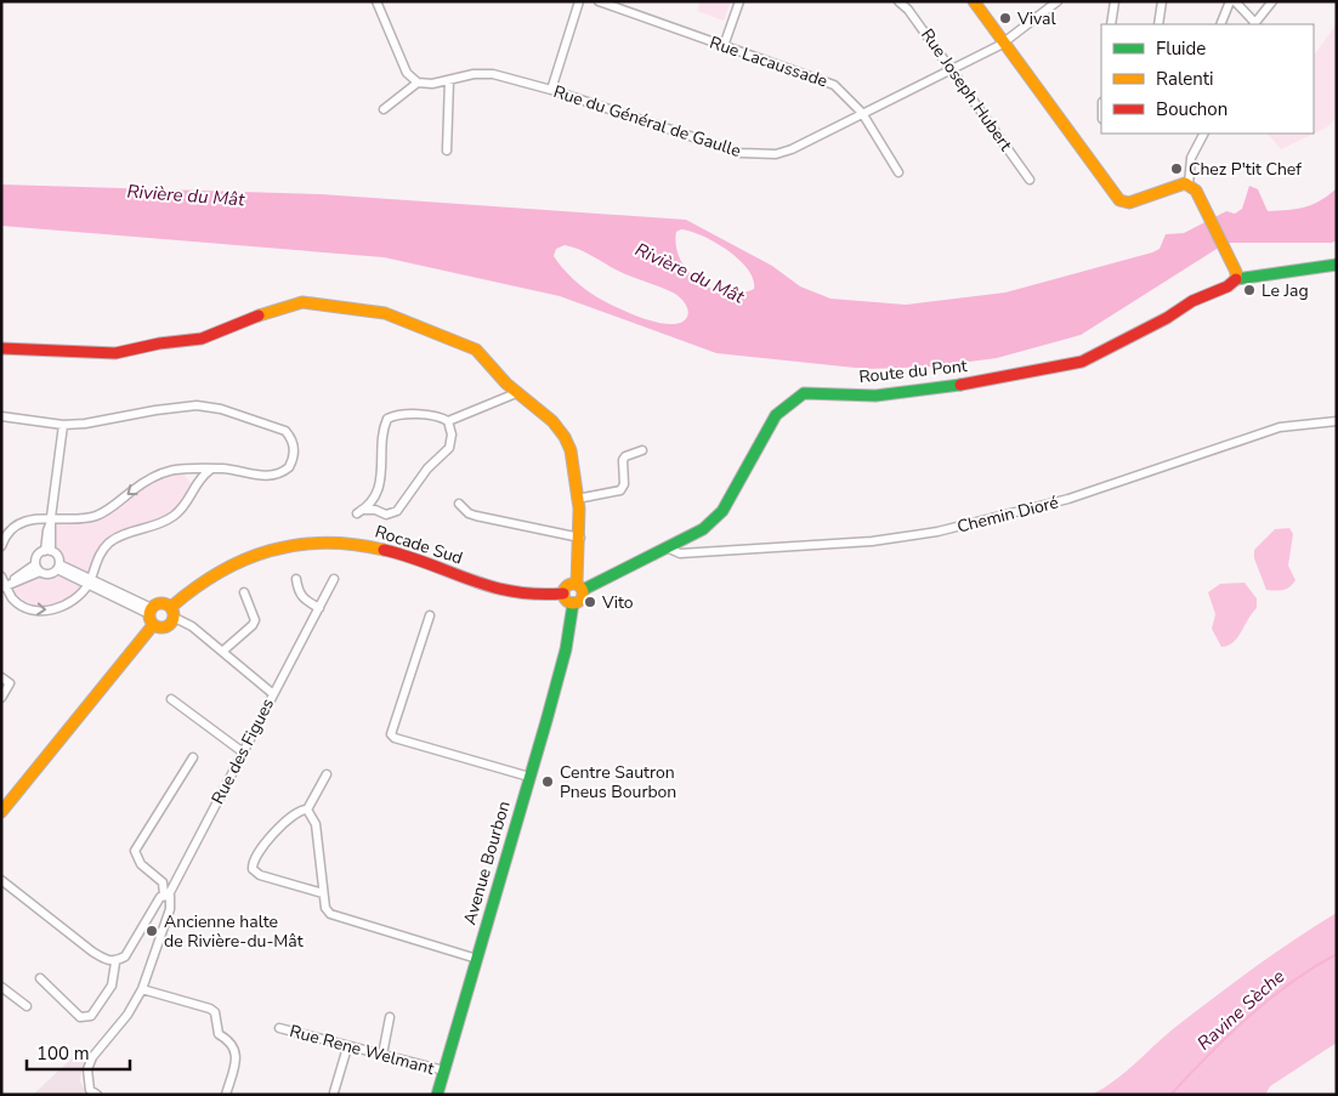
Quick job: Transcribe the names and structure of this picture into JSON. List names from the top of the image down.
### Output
{
  "streets": {
    "main road": ["Route du Pont", "Rocade Sud", "Avenue Bourbon"],
    "street": [
      "Rue Lacaussade",
      "Rue Joseph Hubert",
      "Rue du Général de Gaulle",
      "Chemin Dioré",
      "Rue des Figues",
      "Rue Rene Welmant"
    ]
  },
  "crossings": [
    ["Rue Lacaussade", "Rue du Général de Gaulle"],
    ["Rue Joseph Hubert", "Rue du Général de Gaulle"],
    ["Route du Pont", "Chemin Dioré"],
    ["Route du Pont", "Rocade Sud"],
    ["Route du Pont", "Avenue Bourbon"],
    ["Rocade Sud", "Avenue Bourbon"],
    ["Avenue Bourbon", "Rue Rene Welmant"]
  ],
  "water": ["Rivière du Mât", "Ravine Sèche"],
  "places": [
    "Vival",
    "Chez P'tit Chef",
    "Le Jag",
    "Vito",
    "Centre Sautron Pneus Bourbon",
    "Ancienne halte de Rivière-du-Mât"
  ],
  "legend": ["Fluide", "Ralenti", "Bouchon"],
  "scale_bar": "100 m"
}
